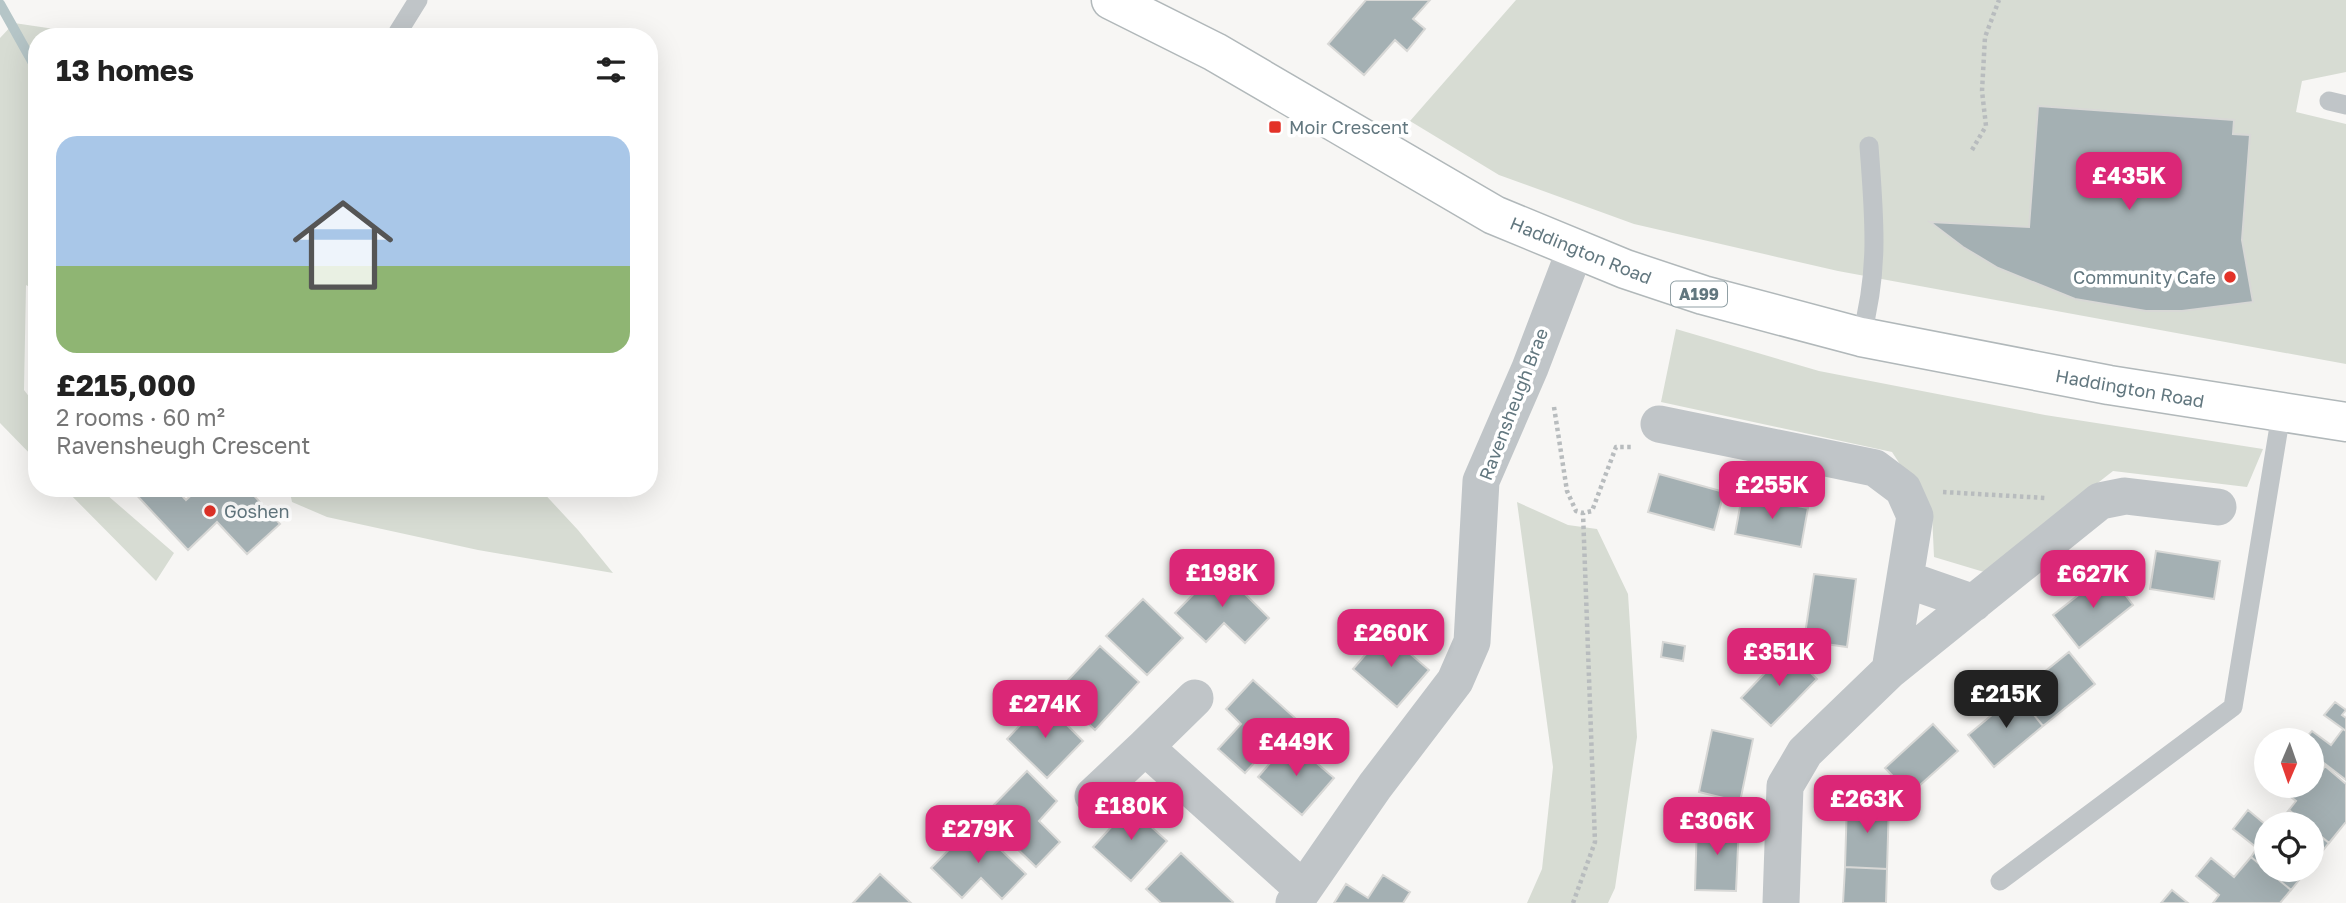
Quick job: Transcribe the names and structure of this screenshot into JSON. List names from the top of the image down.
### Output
{
  "streets": {
    "main road": ["Haddington Road", "A199"],
    "street": ["Ravensheugh Brae"]
  },
  "crossings": [
    ["Haddington Road", "Ravensheugh Brae"]
  ],
  "places": {
    "transit": ["Moir Crescent"],
    "other": ["Community Cafe", "Goshen"]
  },
  "north": "bottom",
  "page": {
    "heading": "13 homes",
    "list": [
      {
        "name": "£215,000",
        "note": "2 rooms · 60 m² · Ravensheugh Crescent"
      }
    ],
    "price": [
      "£435K",
      "£255K",
      "£198K",
      "£627K",
      "£260K",
      "£351K",
      "£215K",
      "£274K",
      "£449K",
      "£263K",
      "£180K",
      "£306K",
      "£279K"
    ]
  }
}
